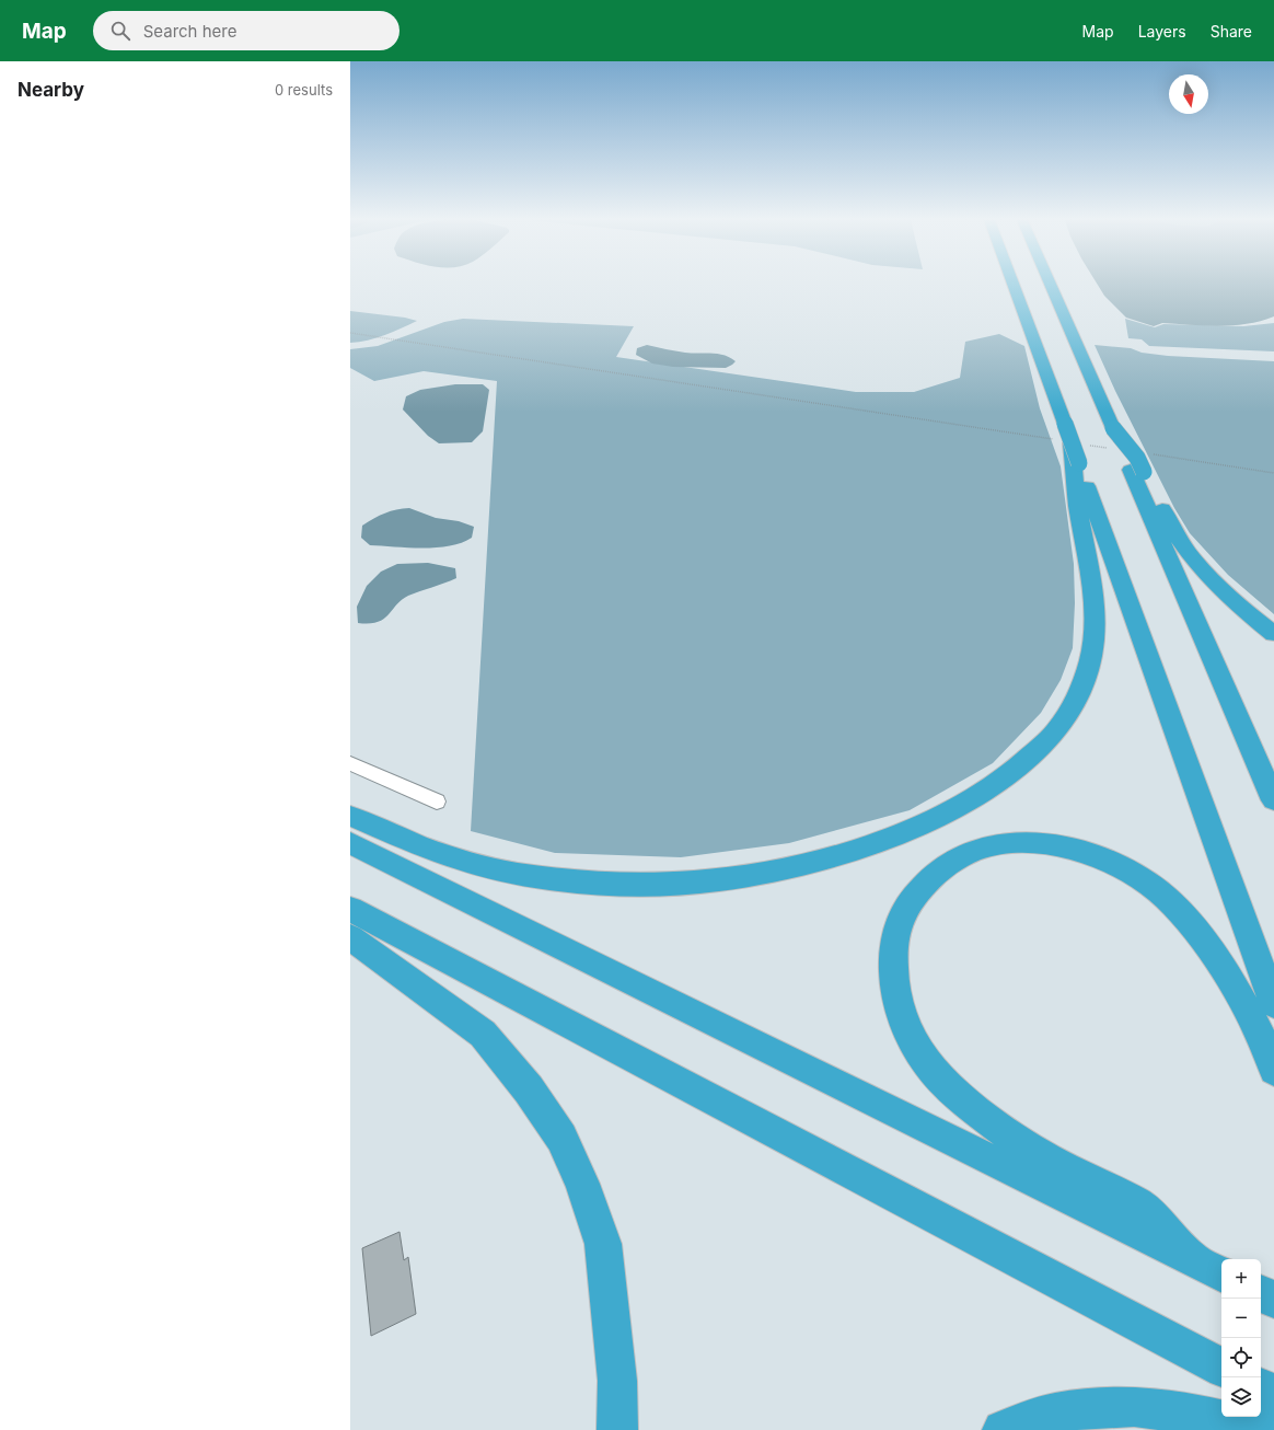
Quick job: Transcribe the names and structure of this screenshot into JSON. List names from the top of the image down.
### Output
{
  "north": "bottom",
  "page": {
    "header": "Map",
    "search": "Search here",
    "nav": ["Map", "Layers", "Share"],
    "heading": ["Nearby", "0 results"],
    "map_buttons": ["+", "−"]
  }
}
